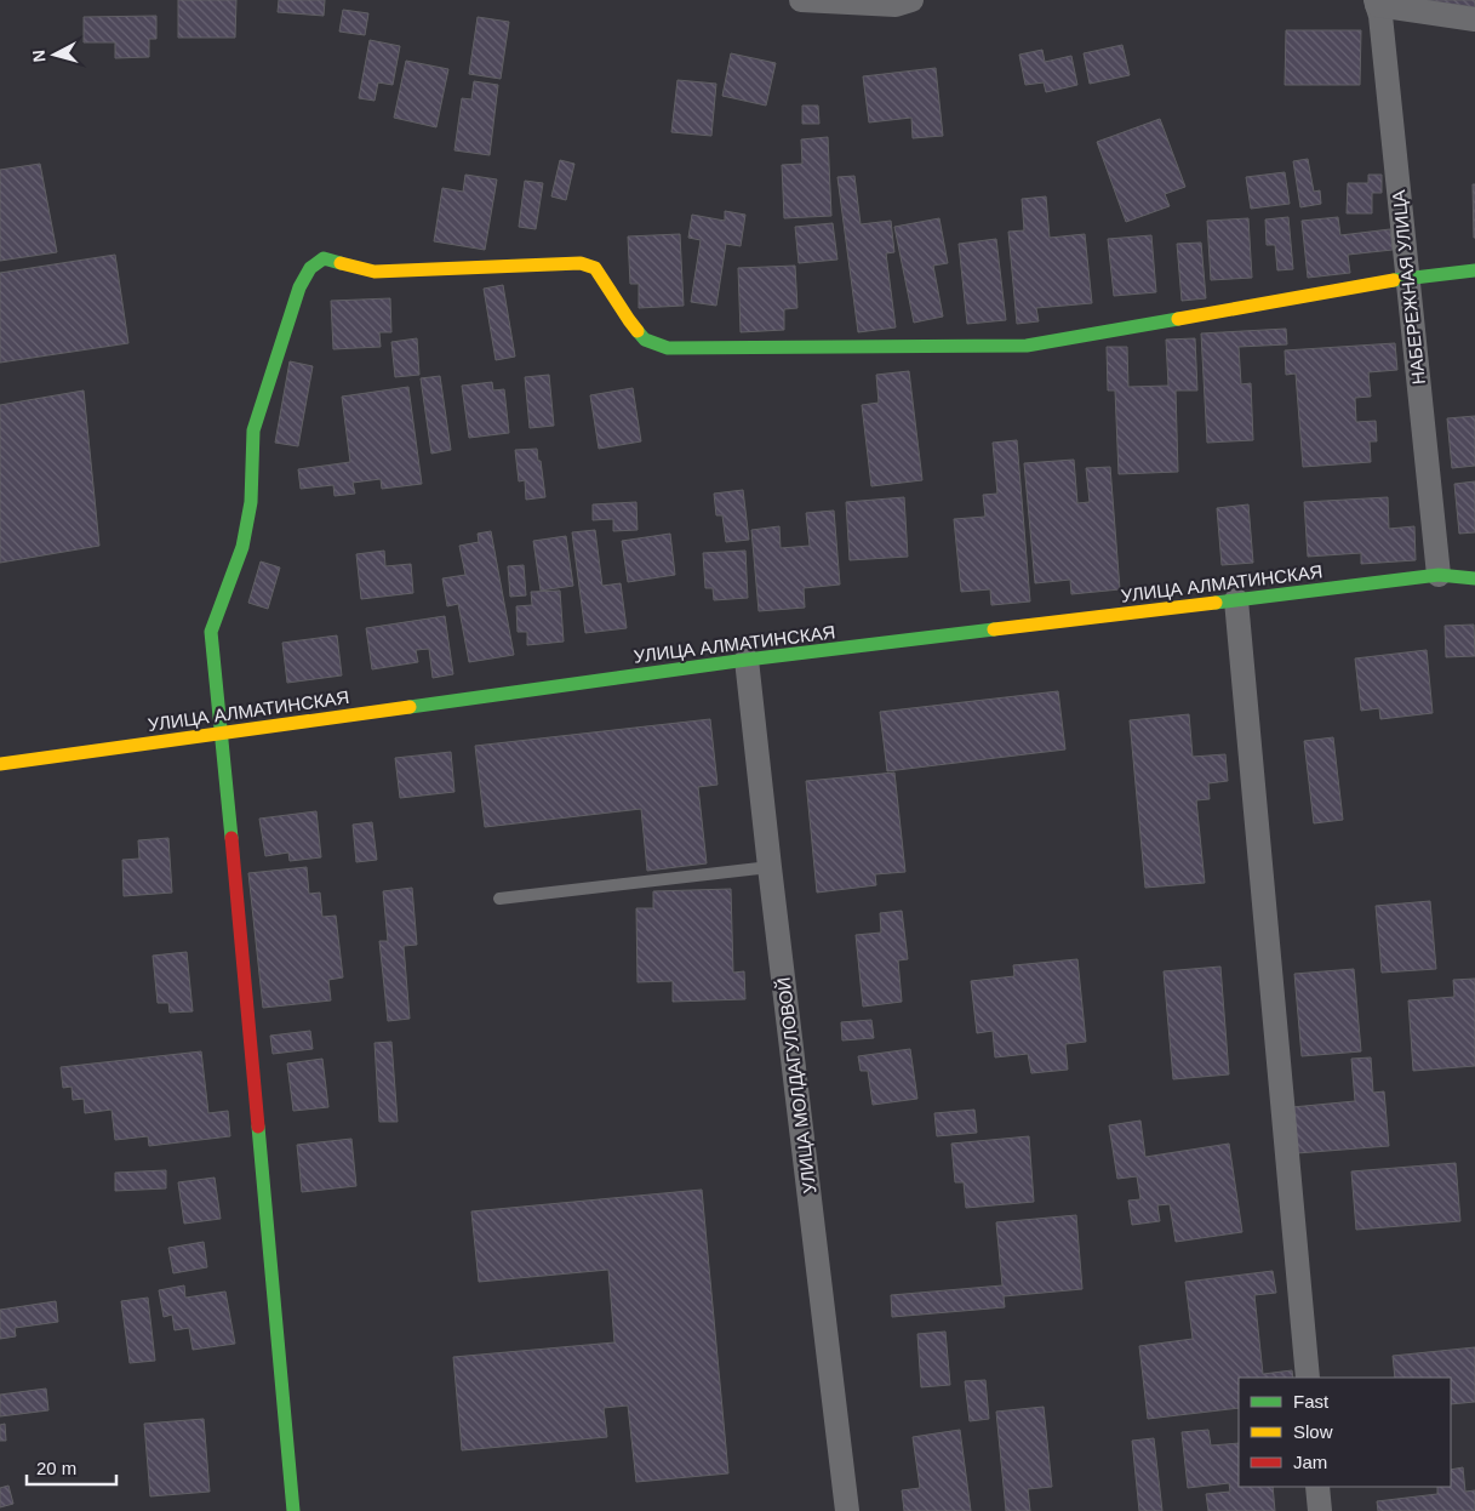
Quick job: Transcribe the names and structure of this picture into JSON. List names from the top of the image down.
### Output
{
  "streets": {
    "street": ["НАБЕРЕЖНАЯ УЛИЦА", "УЛИЦА АЛМАТИНСКАЯ", "УЛИЦА МОЛДАГУЛОВОЙ"]
  },
  "crossings": [
    ["НАБЕРЕЖНАЯ УЛИЦА", "УЛИЦА АЛМАТИНСКАЯ"],
    ["УЛИЦА АЛМАТИНСКАЯ", "УЛИЦА МОЛДАГУЛОВОЙ"]
  ],
  "legend": ["Fast", "Slow", "Jam"],
  "scale_bar": "20 m",
  "north": "left"
}
